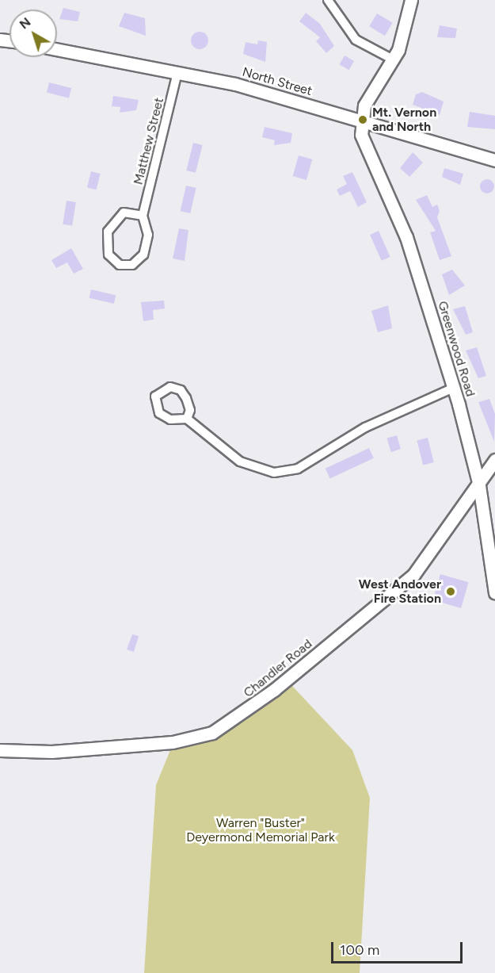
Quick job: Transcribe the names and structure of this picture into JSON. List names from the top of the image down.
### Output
{
  "streets": {
    "street": [
      "North Street",
      "Matthew Street",
      "Greenwood Road",
      "Chandler Road"
    ]
  },
  "crossings": [
    ["North Street", "Matthew Street"],
    ["North Street", "Greenwood Road"],
    ["Greenwood Road", "Chandler Road"]
  ],
  "parks": ["Warren \"Buster\" Deyermond Memorial Park"],
  "places": ["Mt. Vernon and North", "West Andover Fire Station"],
  "scale_bar": "100 m",
  "north": "top left"
}
